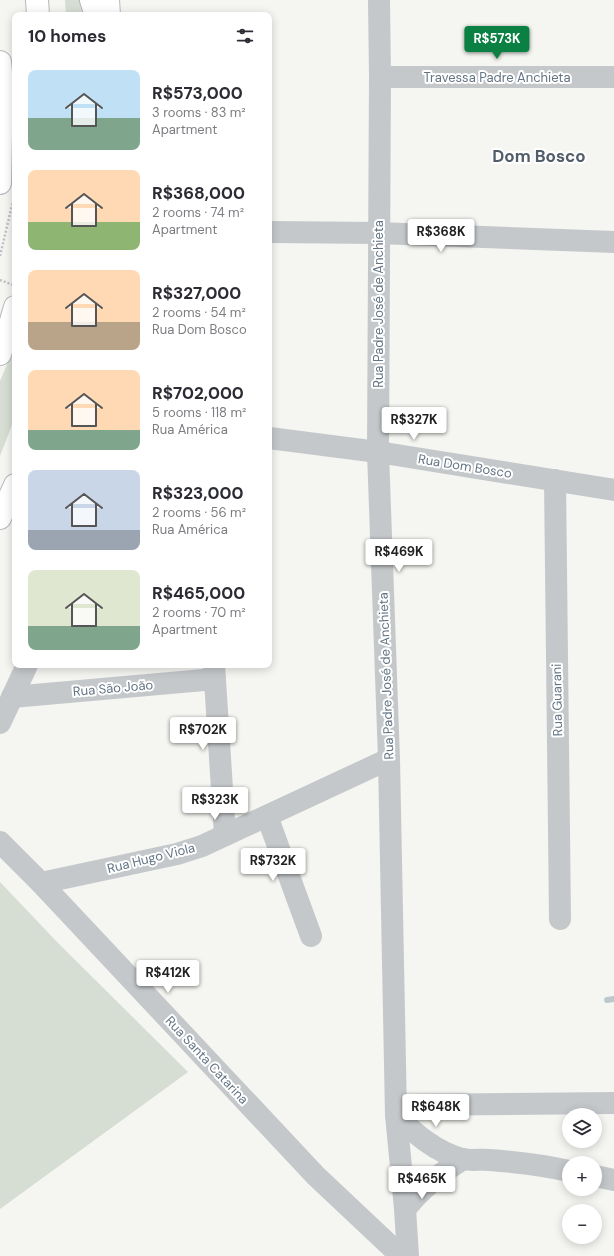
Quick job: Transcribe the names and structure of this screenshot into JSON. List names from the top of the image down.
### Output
{
  "streets": {
    "street": [
      "Travessa Padre Anchieta",
      "Rua Padre José de Anchieta",
      "Rua Dom Bosco",
      "Rua São João",
      "Rua Guarani",
      "Rua Hugo Viola",
      "Rua Santa Catarina"
    ]
  },
  "crossings": [
    ["Travessa Padre Anchieta", "Rua Padre José de Anchieta"],
    ["Rua Padre José de Anchieta", "Rua Dom Bosco"],
    ["Rua Padre José de Anchieta", "Rua Hugo Viola"],
    ["Rua Dom Bosco", "Rua Guarani"],
    ["Rua Hugo Viola", "Rua Santa Catarina"]
  ],
  "districts": ["Dom Bosco"],
  "page": {
    "heading": "10 homes",
    "price": [
      "R$573K",
      "R$368K",
      "R$327K",
      "R$469K",
      "R$702K",
      "R$323K",
      "R$732K",
      "R$412K",
      "R$648K",
      "R$465K"
    ],
    "list": [
      {
        "name": "R$573,000",
        "note": "3 rooms · 83 m² · Apartment"
      },
      {
        "name": "R$368,000",
        "note": "2 rooms · 74 m² · Apartment"
      },
      {
        "name": "R$327,000",
        "note": "2 rooms · 54 m² · Rua Dom Bosco"
      },
      {
        "name": "R$702,000",
        "note": "5 rooms · 118 m² · Rua América"
      },
      {
        "name": "R$323,000",
        "note": "2 rooms · 56 m² · Rua América"
      },
      {
        "name": "R$465,000",
        "note": "2 rooms · 70 m² · Apartment"
      }
    ],
    "map_buttons": ["+", "−"]
  }
}
